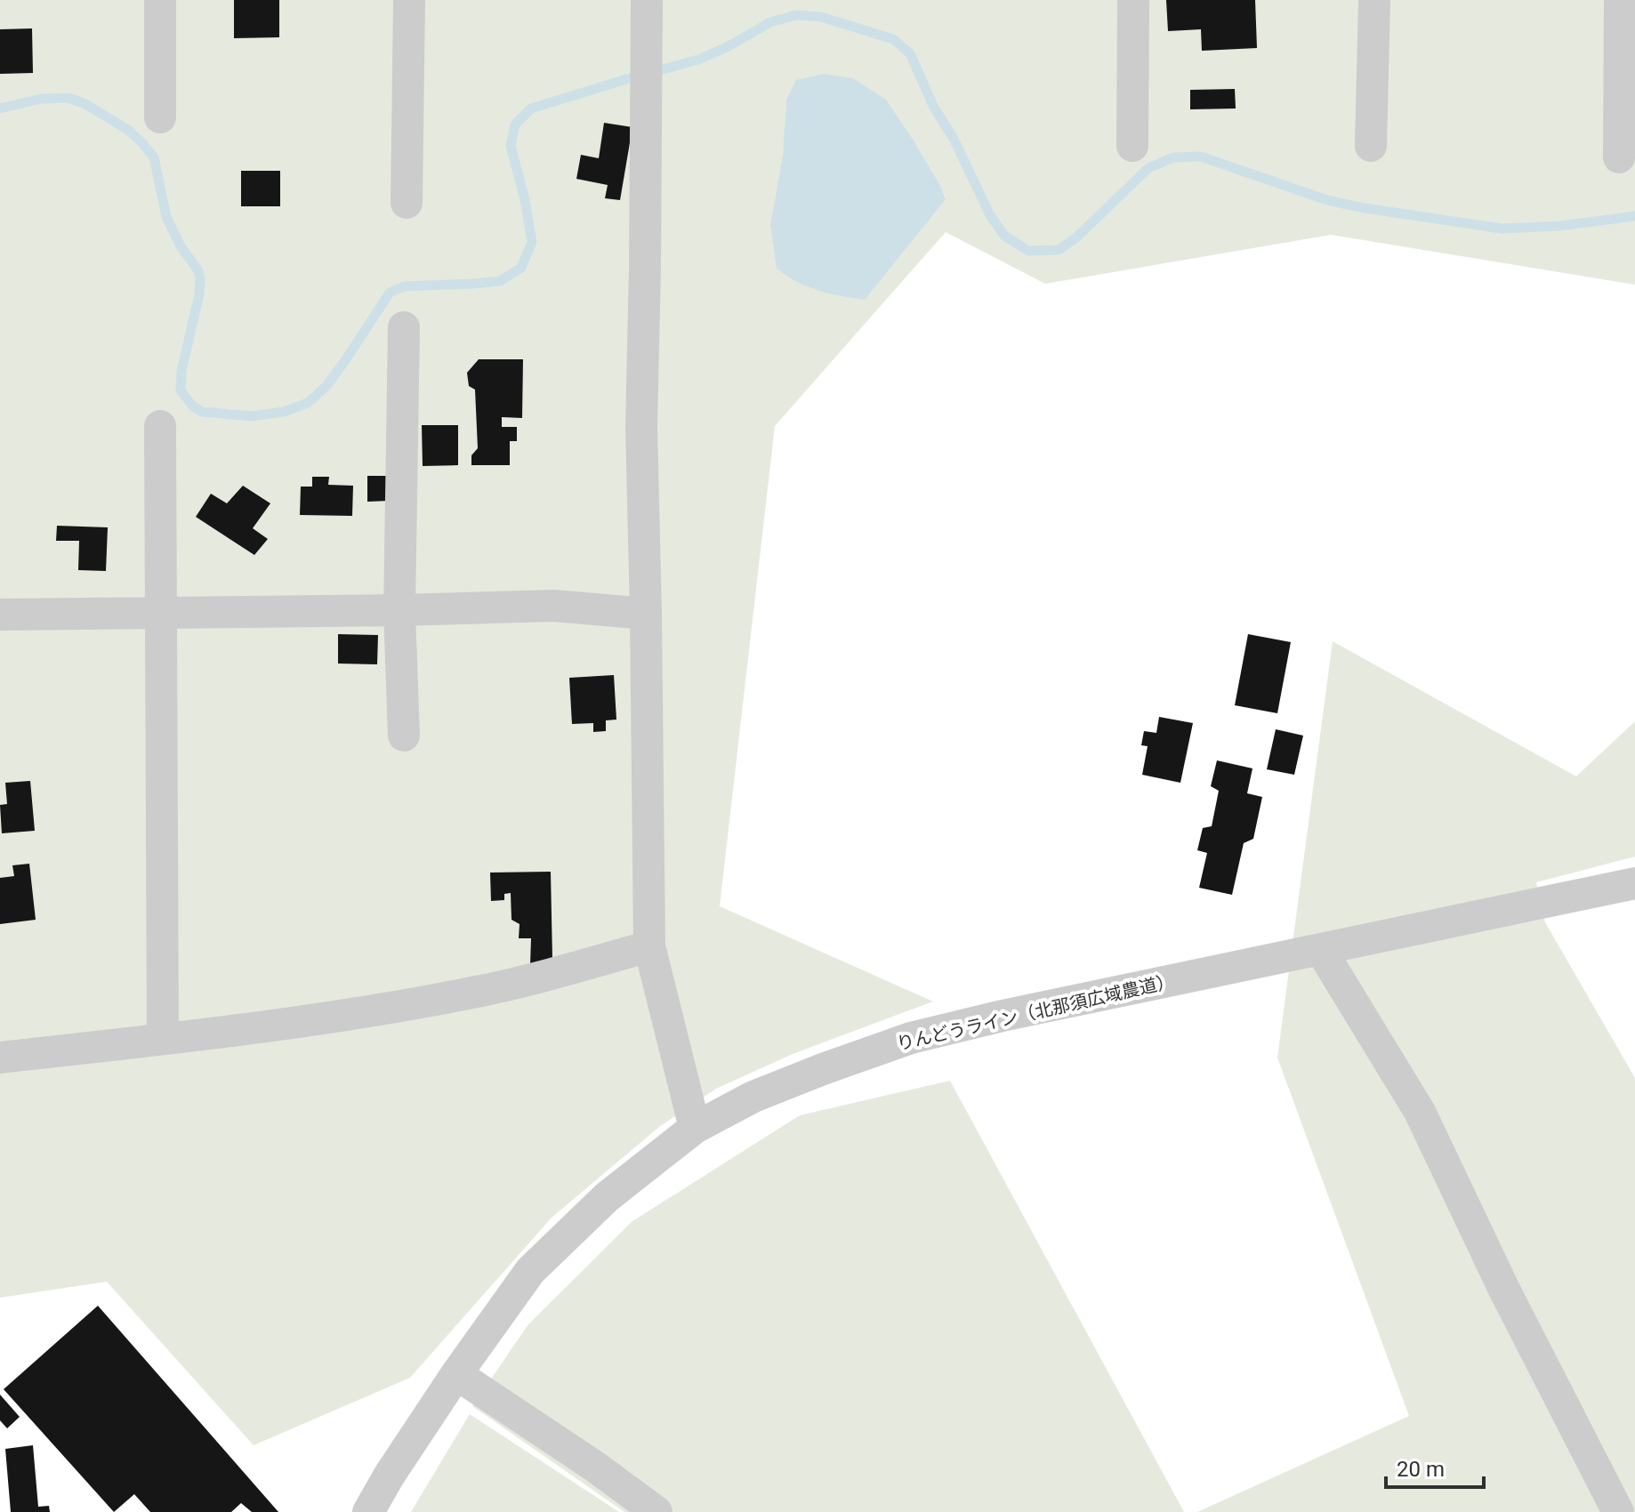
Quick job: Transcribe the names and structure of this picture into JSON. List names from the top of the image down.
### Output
{
  "streets": {
    "street": ["りんどうライン（北那須広域農道）"]
  },
  "scale_bar": "20 m"
}
